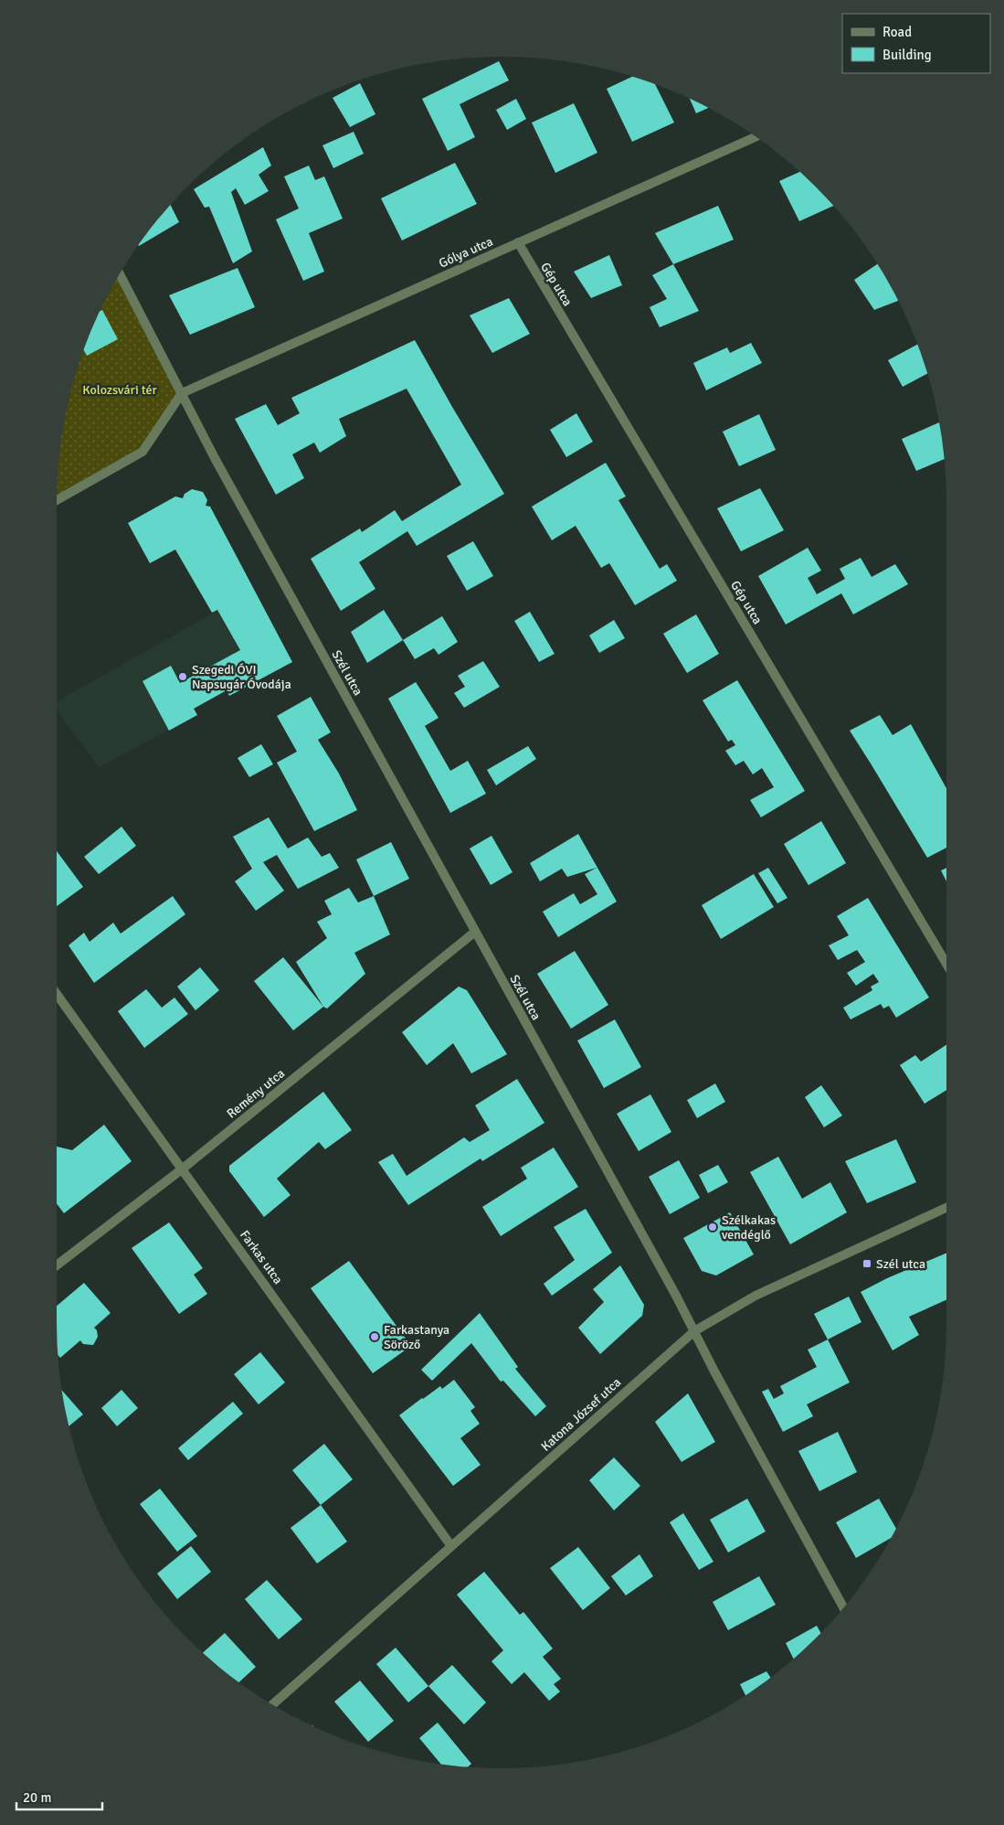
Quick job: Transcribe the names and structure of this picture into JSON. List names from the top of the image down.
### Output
{
  "streets": {
    "street": [
      "Gólya utca",
      "Gép utca",
      "Szél utca",
      "Remény utca",
      "Farkas utca",
      "Katona József utca"
    ]
  },
  "crossings": [
    ["Gólya utca", "Gép utca"],
    ["Gólya utca", "Szél utca"],
    ["Szél utca", "Remény utca"],
    ["Szél utca", "Katona József utca"],
    ["Remény utca", "Farkas utca"],
    ["Farkas utca", "Katona József utca"]
  ],
  "parks": ["Kolozsvári tér"],
  "places": {
    "other": ["Szegedi ÓVI Napsugár Óvodája", "Szélkakas vendéglő", "Farkastanya Söröző"],
    "transit": ["Szél utca"]
  },
  "legend": ["Road", "Building"],
  "scale_bar": "20 m"
}
